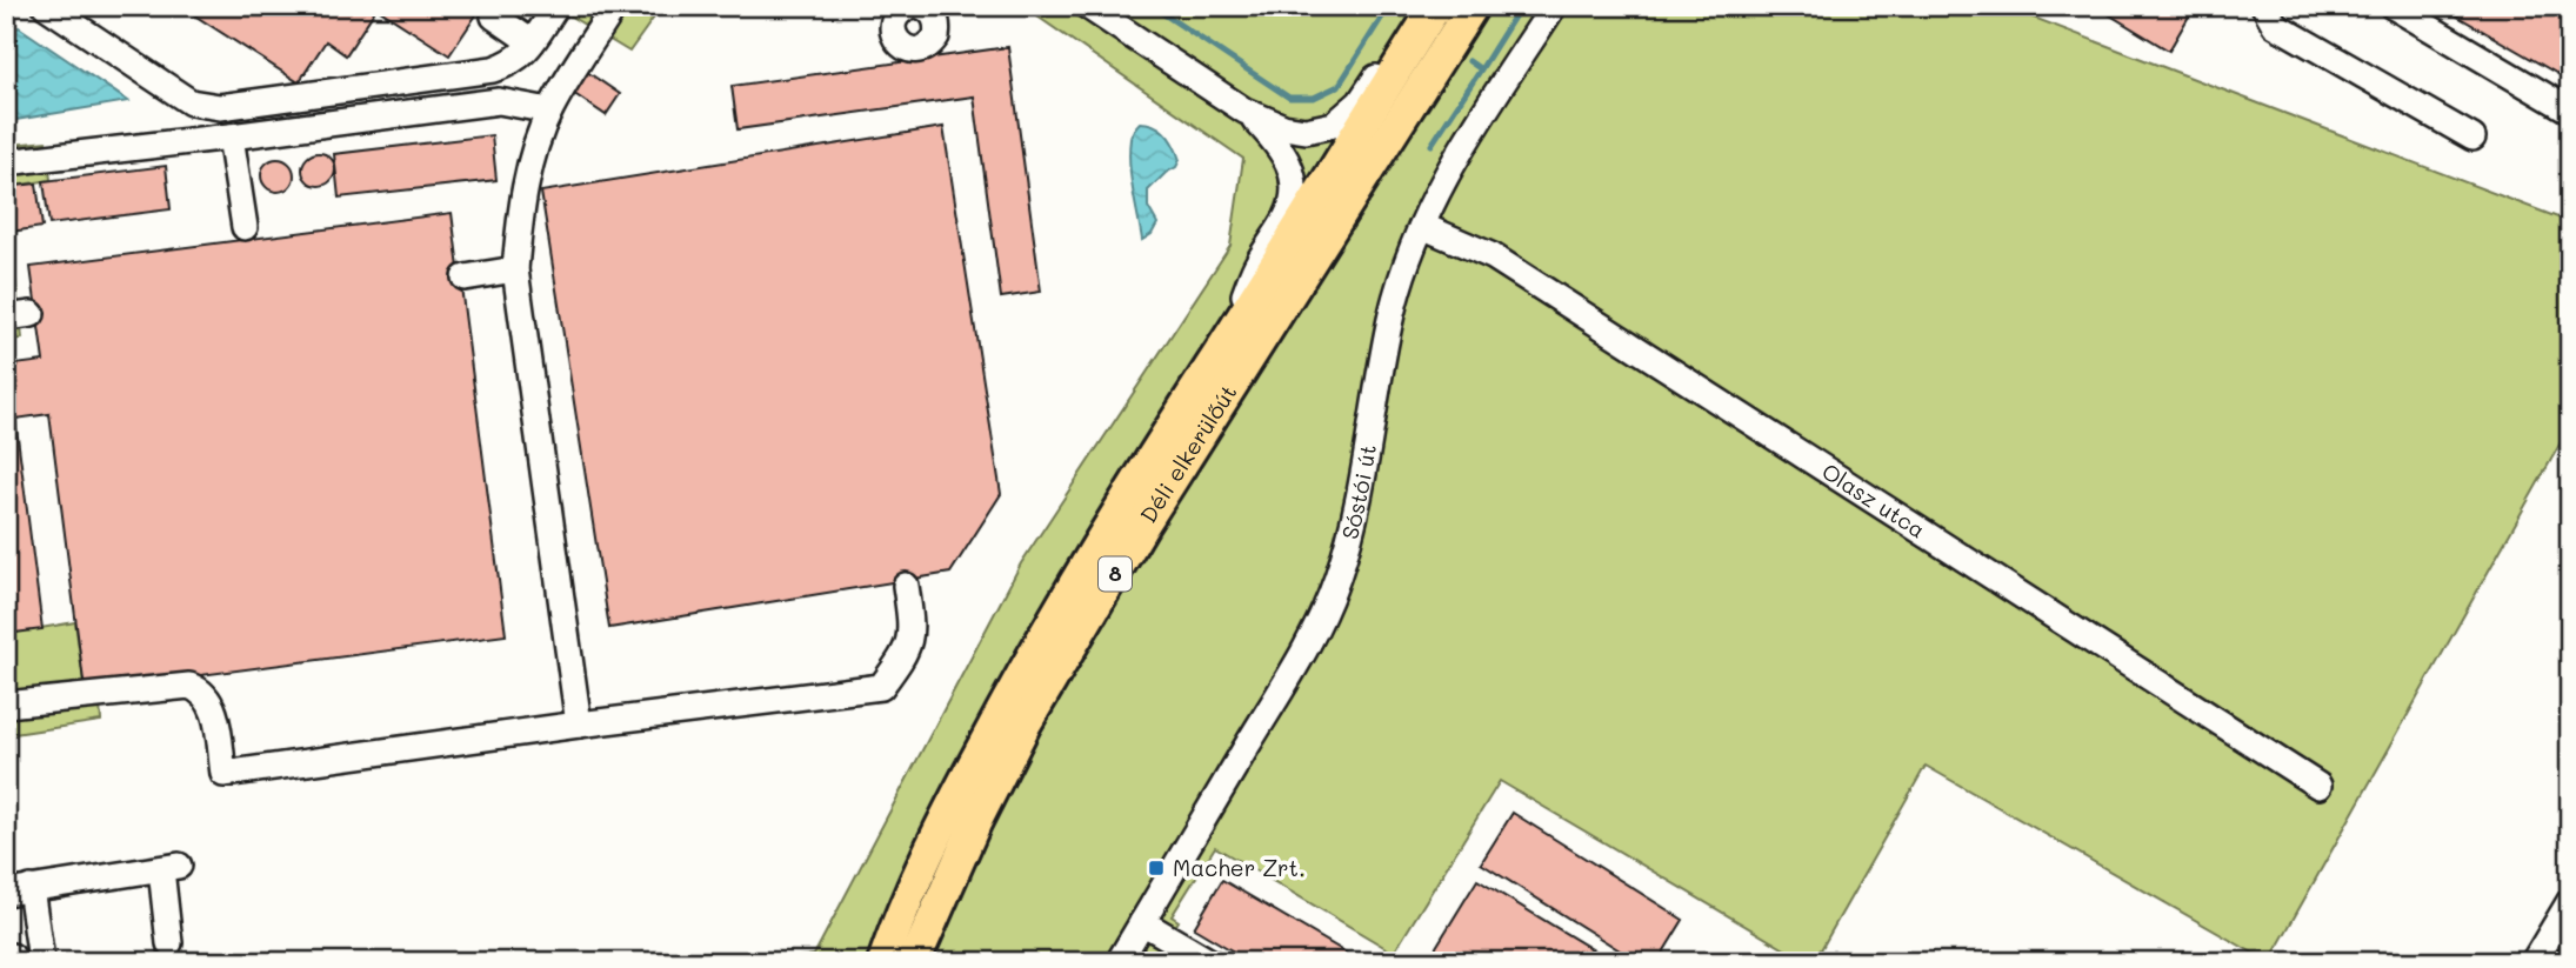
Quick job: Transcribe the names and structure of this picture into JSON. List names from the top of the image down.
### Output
{
  "streets": {
    "main road": ["Déli elkerülőút", "8"],
    "street": ["Sóstói út", "Olasz utca"]
  },
  "crossings": [
    ["Sóstói út", "Olasz utca"]
  ],
  "places": {
    "transit": ["Macher Zrt."]
  }
}
